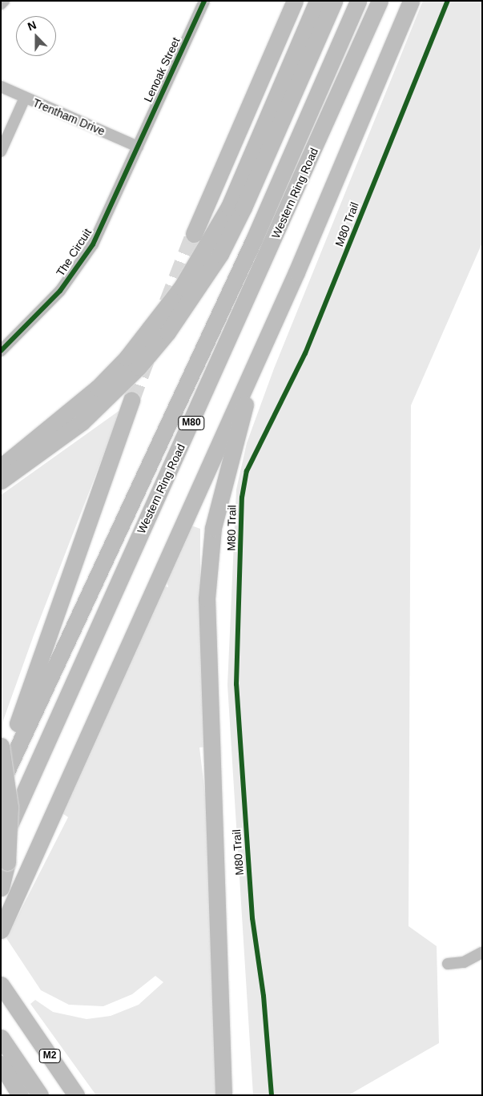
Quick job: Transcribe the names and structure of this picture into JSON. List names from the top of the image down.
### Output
{
  "streets": {
    "highway": ["Western Ring Road", "M80", "M2"],
    "street": ["Lenoak Street", "Trentham Drive", "The Circuit"],
    "cycle path": ["M80 Trail"]
  },
  "crossings": [
    ["Lenoak Street", "Trentham Drive"],
    ["Lenoak Street", "The Circuit"],
    ["Trentham Drive", "The Circuit"]
  ],
  "north": "top"
}
